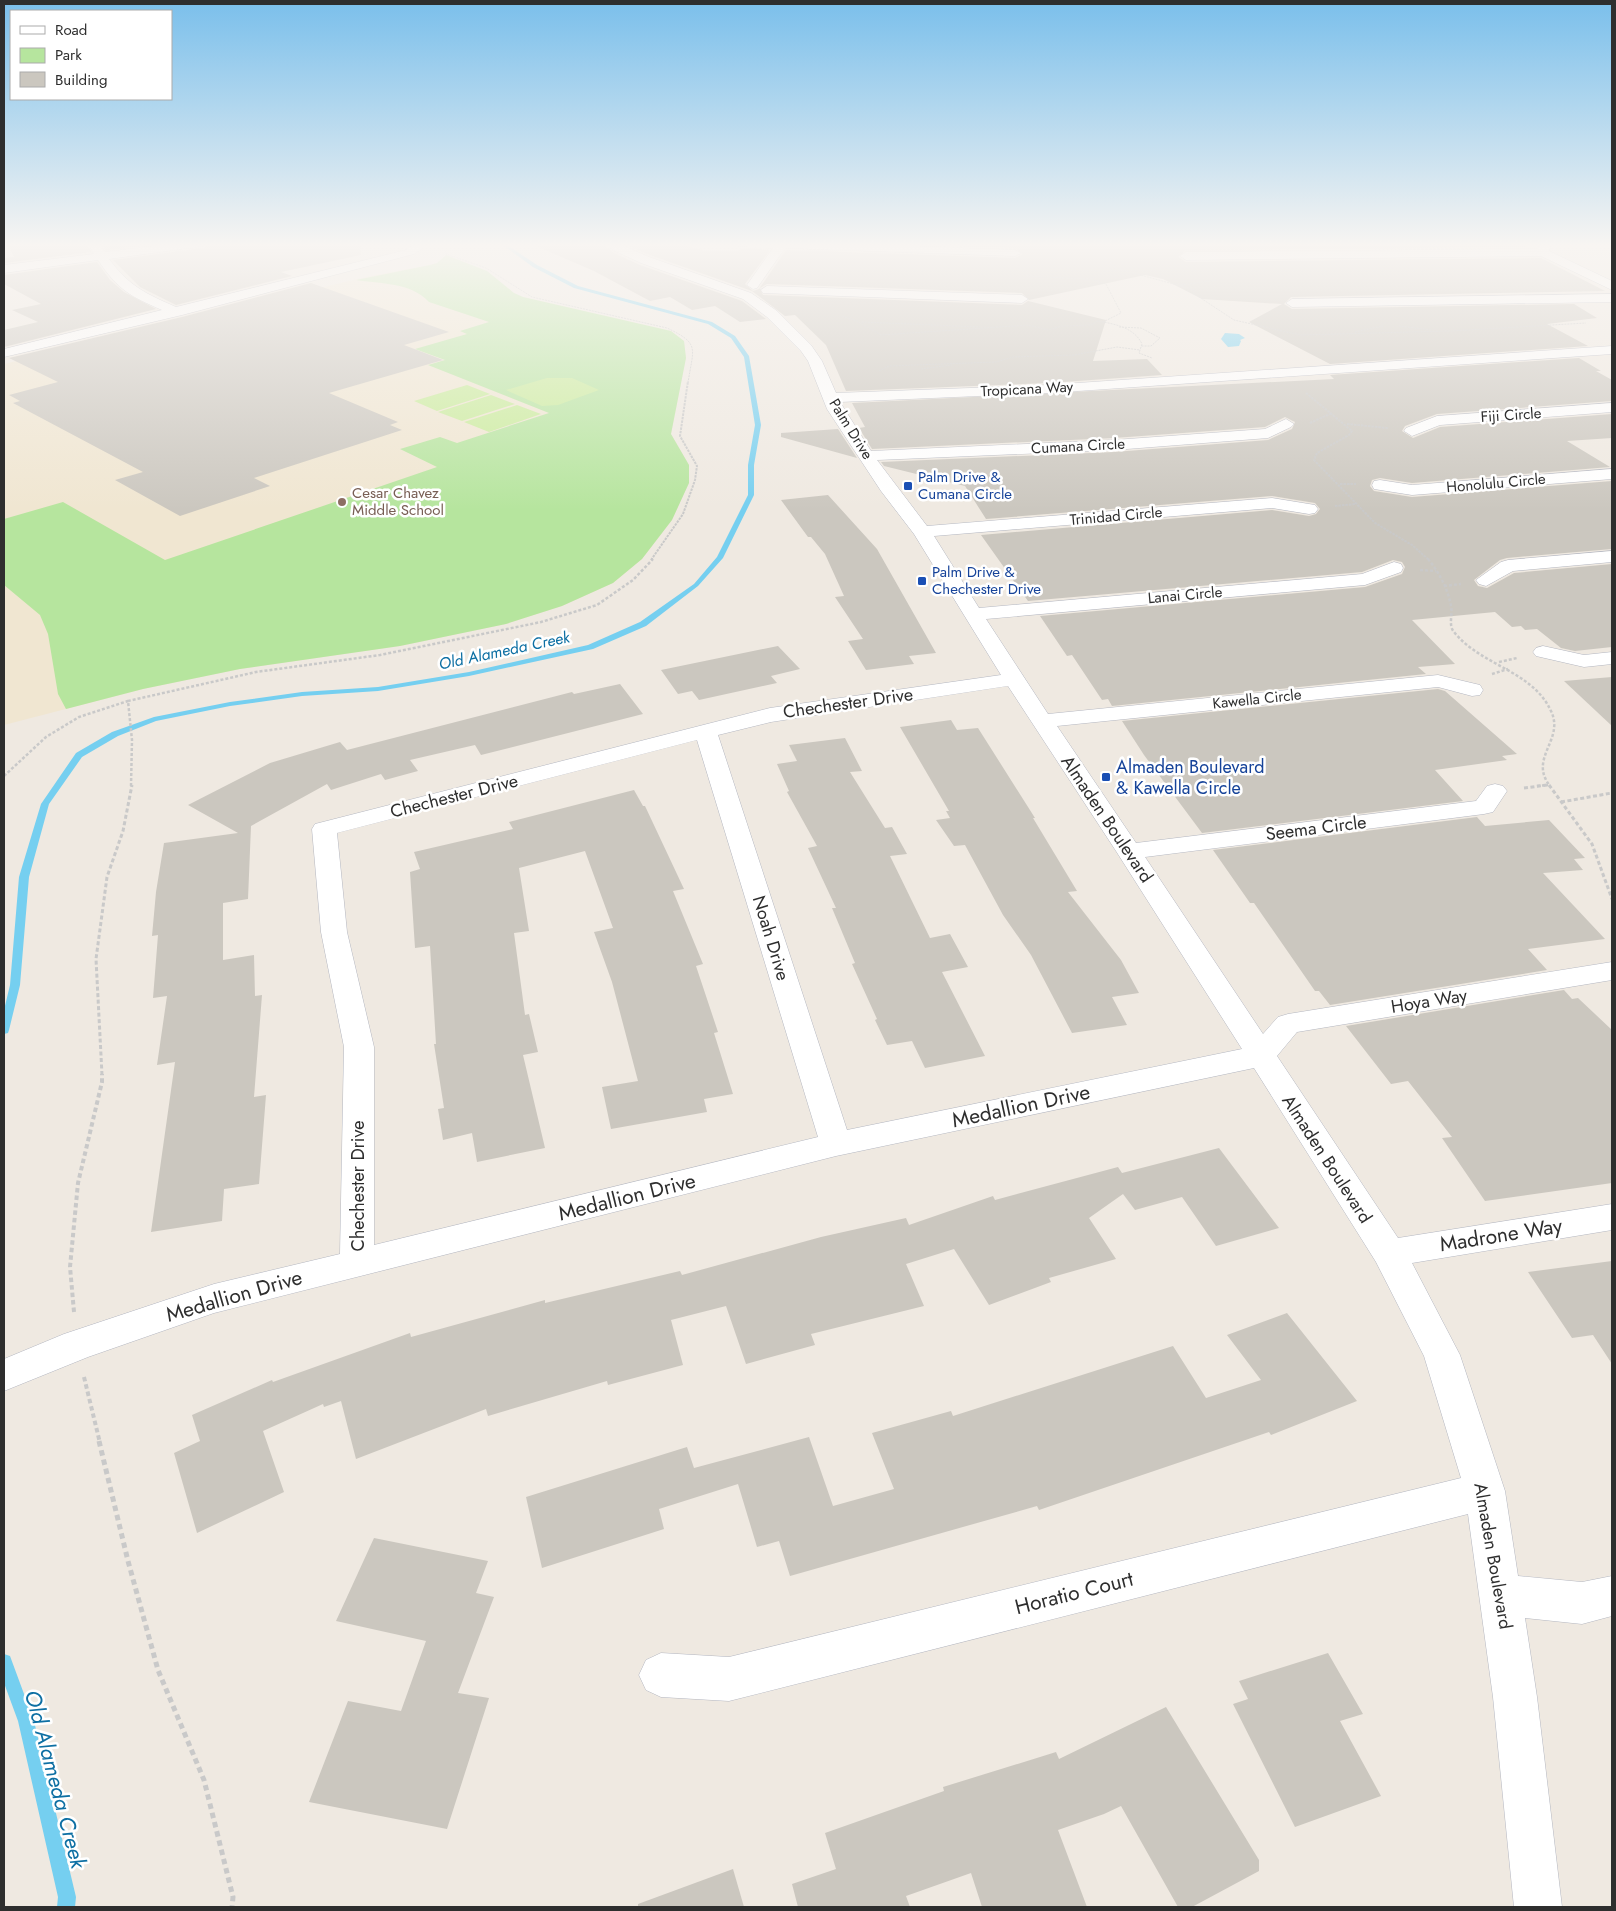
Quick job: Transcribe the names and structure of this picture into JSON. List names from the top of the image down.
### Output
{
  "streets": {
    "street": [
      "Tropicana Way",
      "Fiji Circle",
      "Palm Drive",
      "Cumana Circle",
      "Honolulu Circle",
      "Trinidad Circle",
      "Lanai Circle",
      "Kawella Circle",
      "Chechester Drive",
      "Almaden Boulevard",
      "Seema Circle",
      "Noah Drive",
      "Hoya Way",
      "Medallion Drive",
      "Madrone Way",
      "Horatio Court"
    ]
  },
  "crossings": [
    ["Tropicana Way", "Palm Drive"],
    ["Palm Drive", "Cumana Circle"],
    ["Palm Drive", "Almaden Boulevard"],
    ["Trinidad Circle", "Almaden Boulevard"],
    ["Lanai Circle", "Almaden Boulevard"],
    ["Kawella Circle", "Almaden Boulevard"],
    ["Chechester Drive", "Almaden Boulevard"],
    ["Chechester Drive", "Noah Drive"],
    ["Chechester Drive", "Medallion Drive"],
    ["Almaden Boulevard", "Seema Circle"],
    ["Almaden Boulevard", "Hoya Way"],
    ["Almaden Boulevard", "Medallion Drive"],
    ["Almaden Boulevard", "Madrone Way"],
    ["Almaden Boulevard", "Horatio Court"],
    ["Noah Drive", "Medallion Drive"],
    ["Hoya Way", "Medallion Drive"]
  ],
  "water": ["Old Alameda Creek"],
  "places": {
    "transit": ["Palm Drive & Cumana Circle", "Palm Drive & Chechester Drive", "Almaden Boulevard & Kawella Circle"],
    "other": ["Cesar Chavez Middle School"]
  },
  "legend": ["Road", "Park", "Building"]
}
